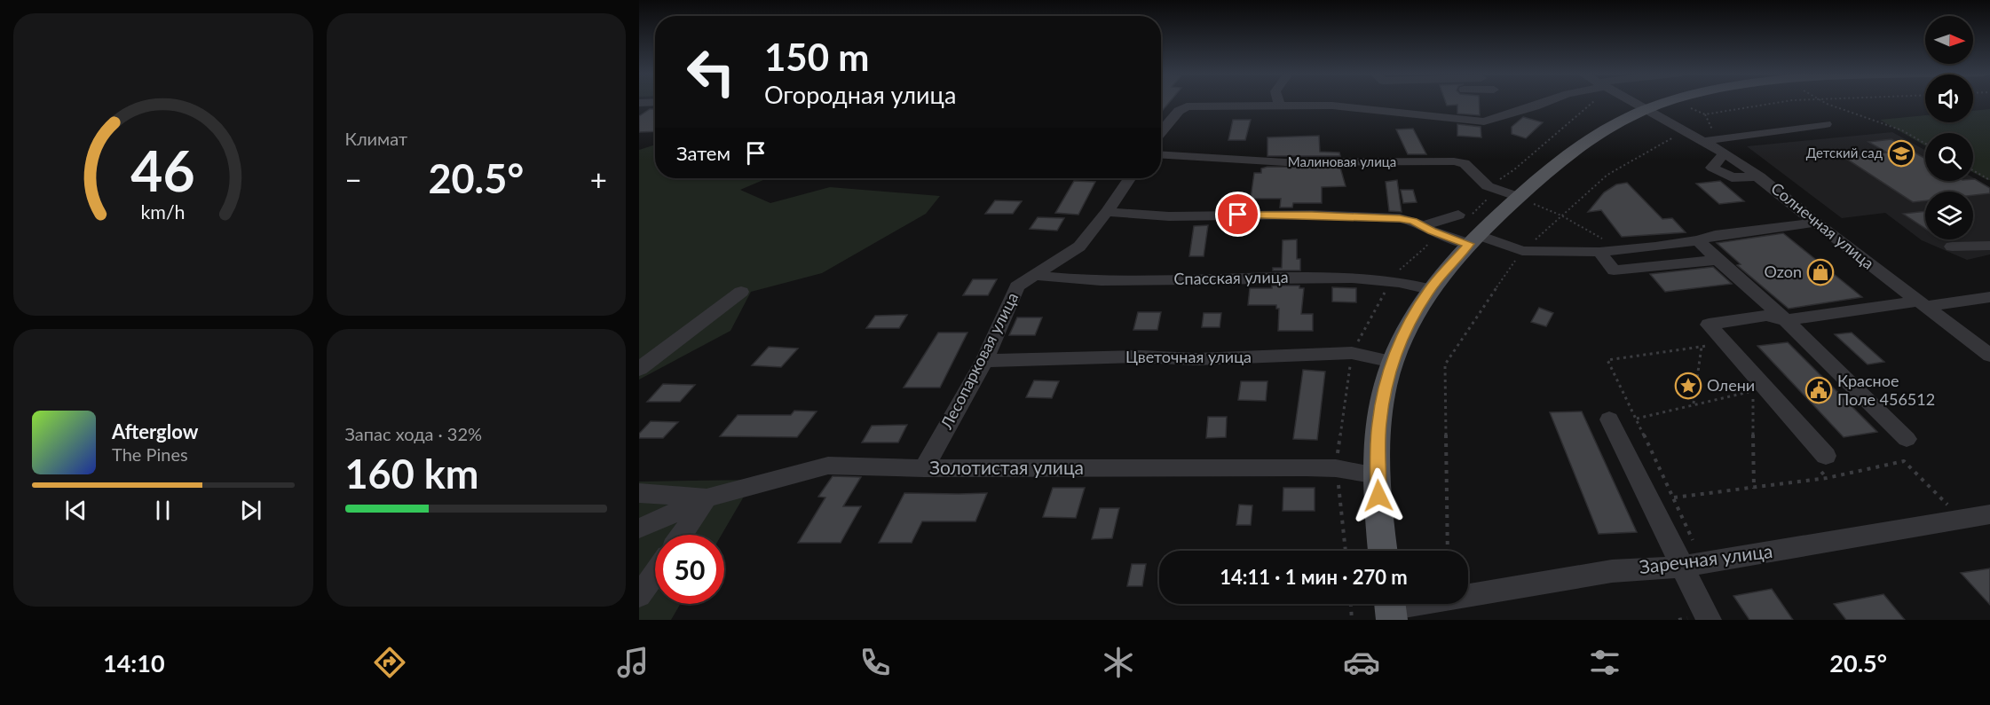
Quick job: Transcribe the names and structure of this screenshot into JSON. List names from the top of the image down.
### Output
{
  "streets": {
    "street": [
      "Малиновая улица",
      "Солнечная улица",
      "Спасская улица",
      "Цветочная улица",
      "Лесопарковая улица",
      "Золотистая улица",
      "Заречная улица"
    ]
  },
  "crossings": [
    ["Спасская улица", "Лесопарковая улица"],
    ["Цветочная улица", "Лесопарковая улица"],
    ["Лесопарковая улица", "Золотистая улица"]
  ],
  "places": {
    "school or university": ["Детский сад"],
    "shop": ["Ozon"],
    "place": ["Олени"],
    "public building": ["Красное Поле 456512"]
  },
  "north": "right",
  "page": {
    "tile": [
      "Климат",
      ["Запас хода · 32%", "160 km"]
    ],
    "turn": ["150 m", "Огородная улица"],
    "then": "Затем",
    "heat": ["−", "20.5°", "+"],
    "song": ["Afterglow", "The Pines"],
    "limit": "50",
    "trip": "14:11 · 1 мин · 270 m",
    "tabs": ["14:10", "20.5°"],
    "gauge": ["46", "km/h"]
  }
}
